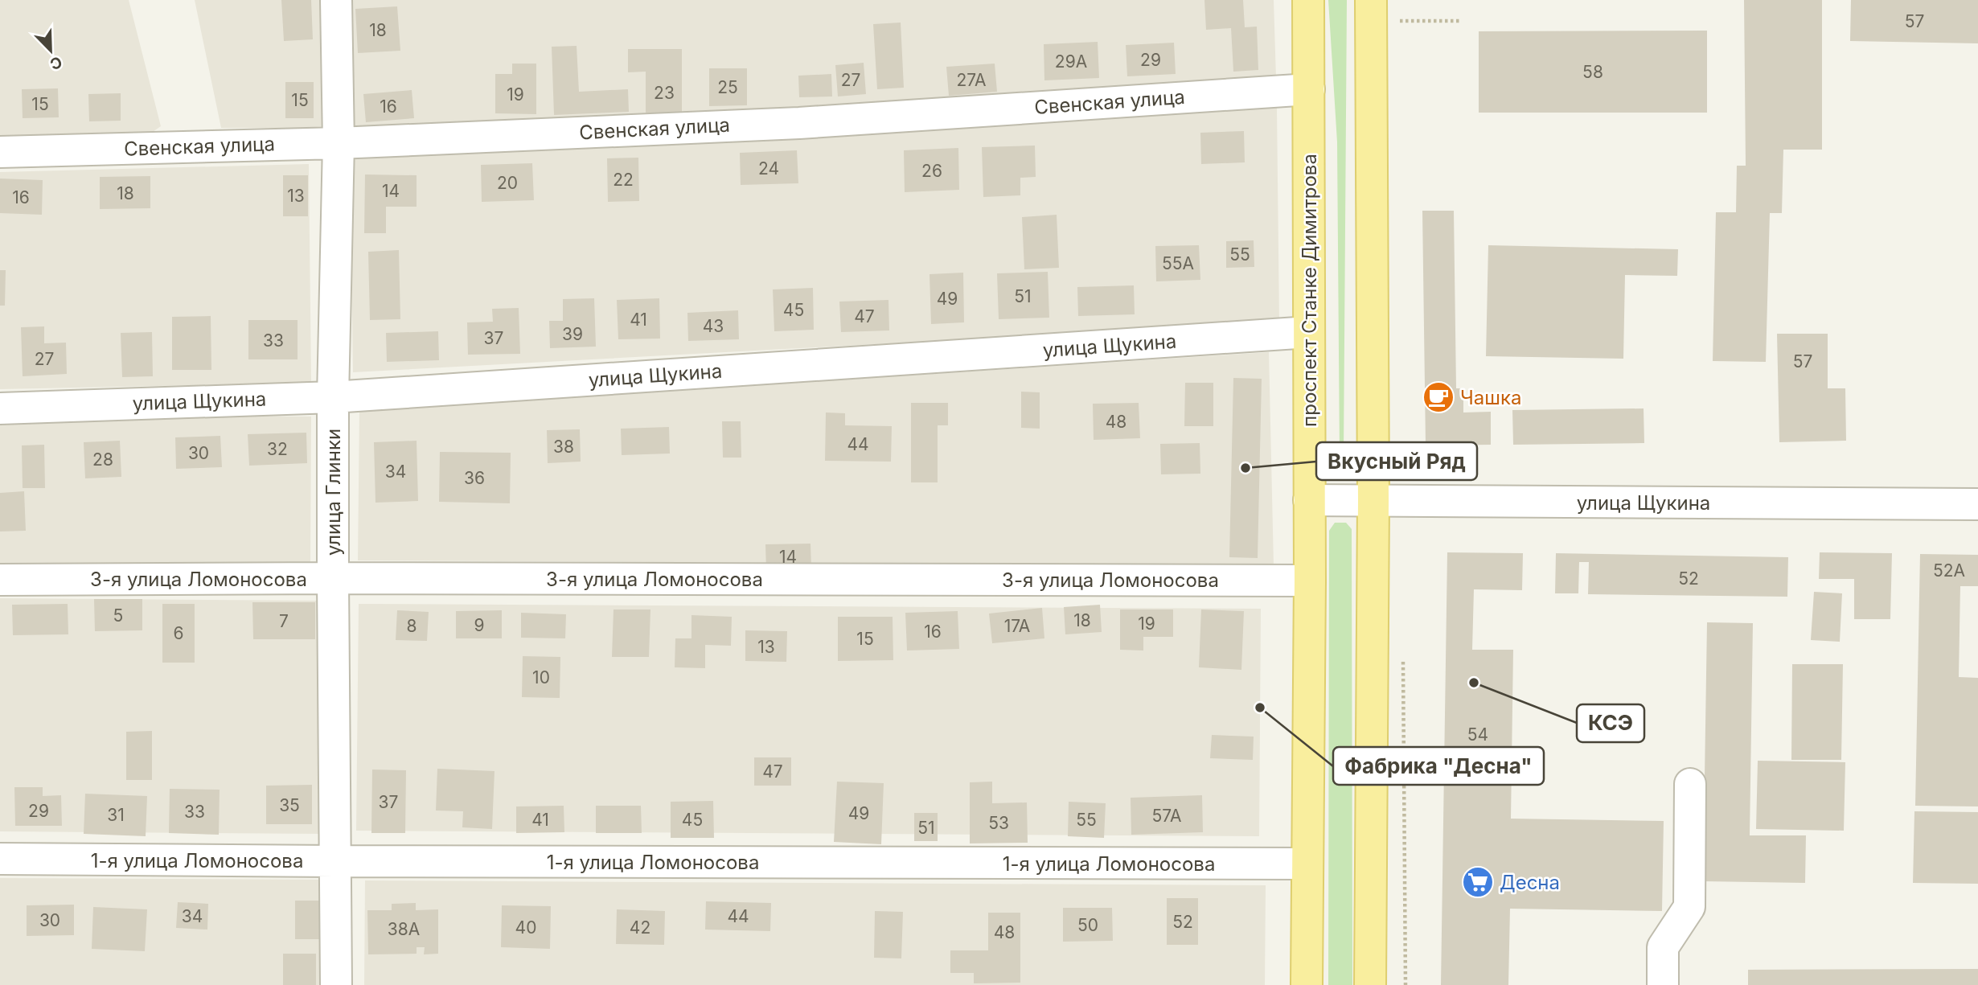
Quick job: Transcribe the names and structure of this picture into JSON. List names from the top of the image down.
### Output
{
  "streets": {
    "main road": ["проспект Станке Димитрова"],
    "street": [
      "Свенская улица",
      "улица Щукина",
      "улица Глинки",
      "3-я улица Ломоносова",
      "1-я улица Ломоносова"
    ]
  },
  "crossings": [
    ["Свенская улица", "проспект Станке Димитрова"],
    ["Свенская улица", "улица Глинки"],
    ["проспект Станке Димитрова", "улица Щукина"],
    ["проспект Станке Димитрова", "3-я улица Ломоносова"],
    ["проспект Станке Димитрова", "1-я улица Ломоносова"],
    ["улица Щукина", "улица Глинки"],
    ["улица Глинки", "3-я улица Ломоносова"],
    ["улица Глинки", "1-я улица Ломоносова"]
  ],
  "places": {
    "cafe": ["Чашка"],
    "other": ["Вкусный Ряд", "КСЭ", "Фабрика \"Десна\""],
    "supermarket": ["Десна"]
  },
  "house_numbers": [
    "57",
    "18",
    "29",
    "29А",
    "58",
    "27",
    "27А",
    "25",
    "23",
    "19",
    "15",
    "15",
    "16",
    "24",
    "26",
    "22",
    "20",
    "14",
    "18",
    "13",
    "16",
    "55",
    "55А",
    "51",
    "49",
    "45",
    "47",
    "41",
    "43",
    "39",
    "37",
    "33",
    "27",
    "57",
    "48",
    "44",
    "38",
    "32",
    "30",
    "28",
    "34",
    "36",
    "14",
    "52А",
    "52",
    "5",
    "18",
    "7",
    "19",
    "9",
    "8",
    "17А",
    "16",
    "6",
    "15",
    "13",
    "10",
    "54",
    "47",
    "37",
    "35",
    "29",
    "33",
    "49",
    "31",
    "57А",
    "41",
    "45",
    "55",
    "53",
    "51",
    "34",
    "44",
    "30",
    "52",
    "50",
    "40",
    "42",
    "38А",
    "48"
  ],
  "north": "bottom right"
}
